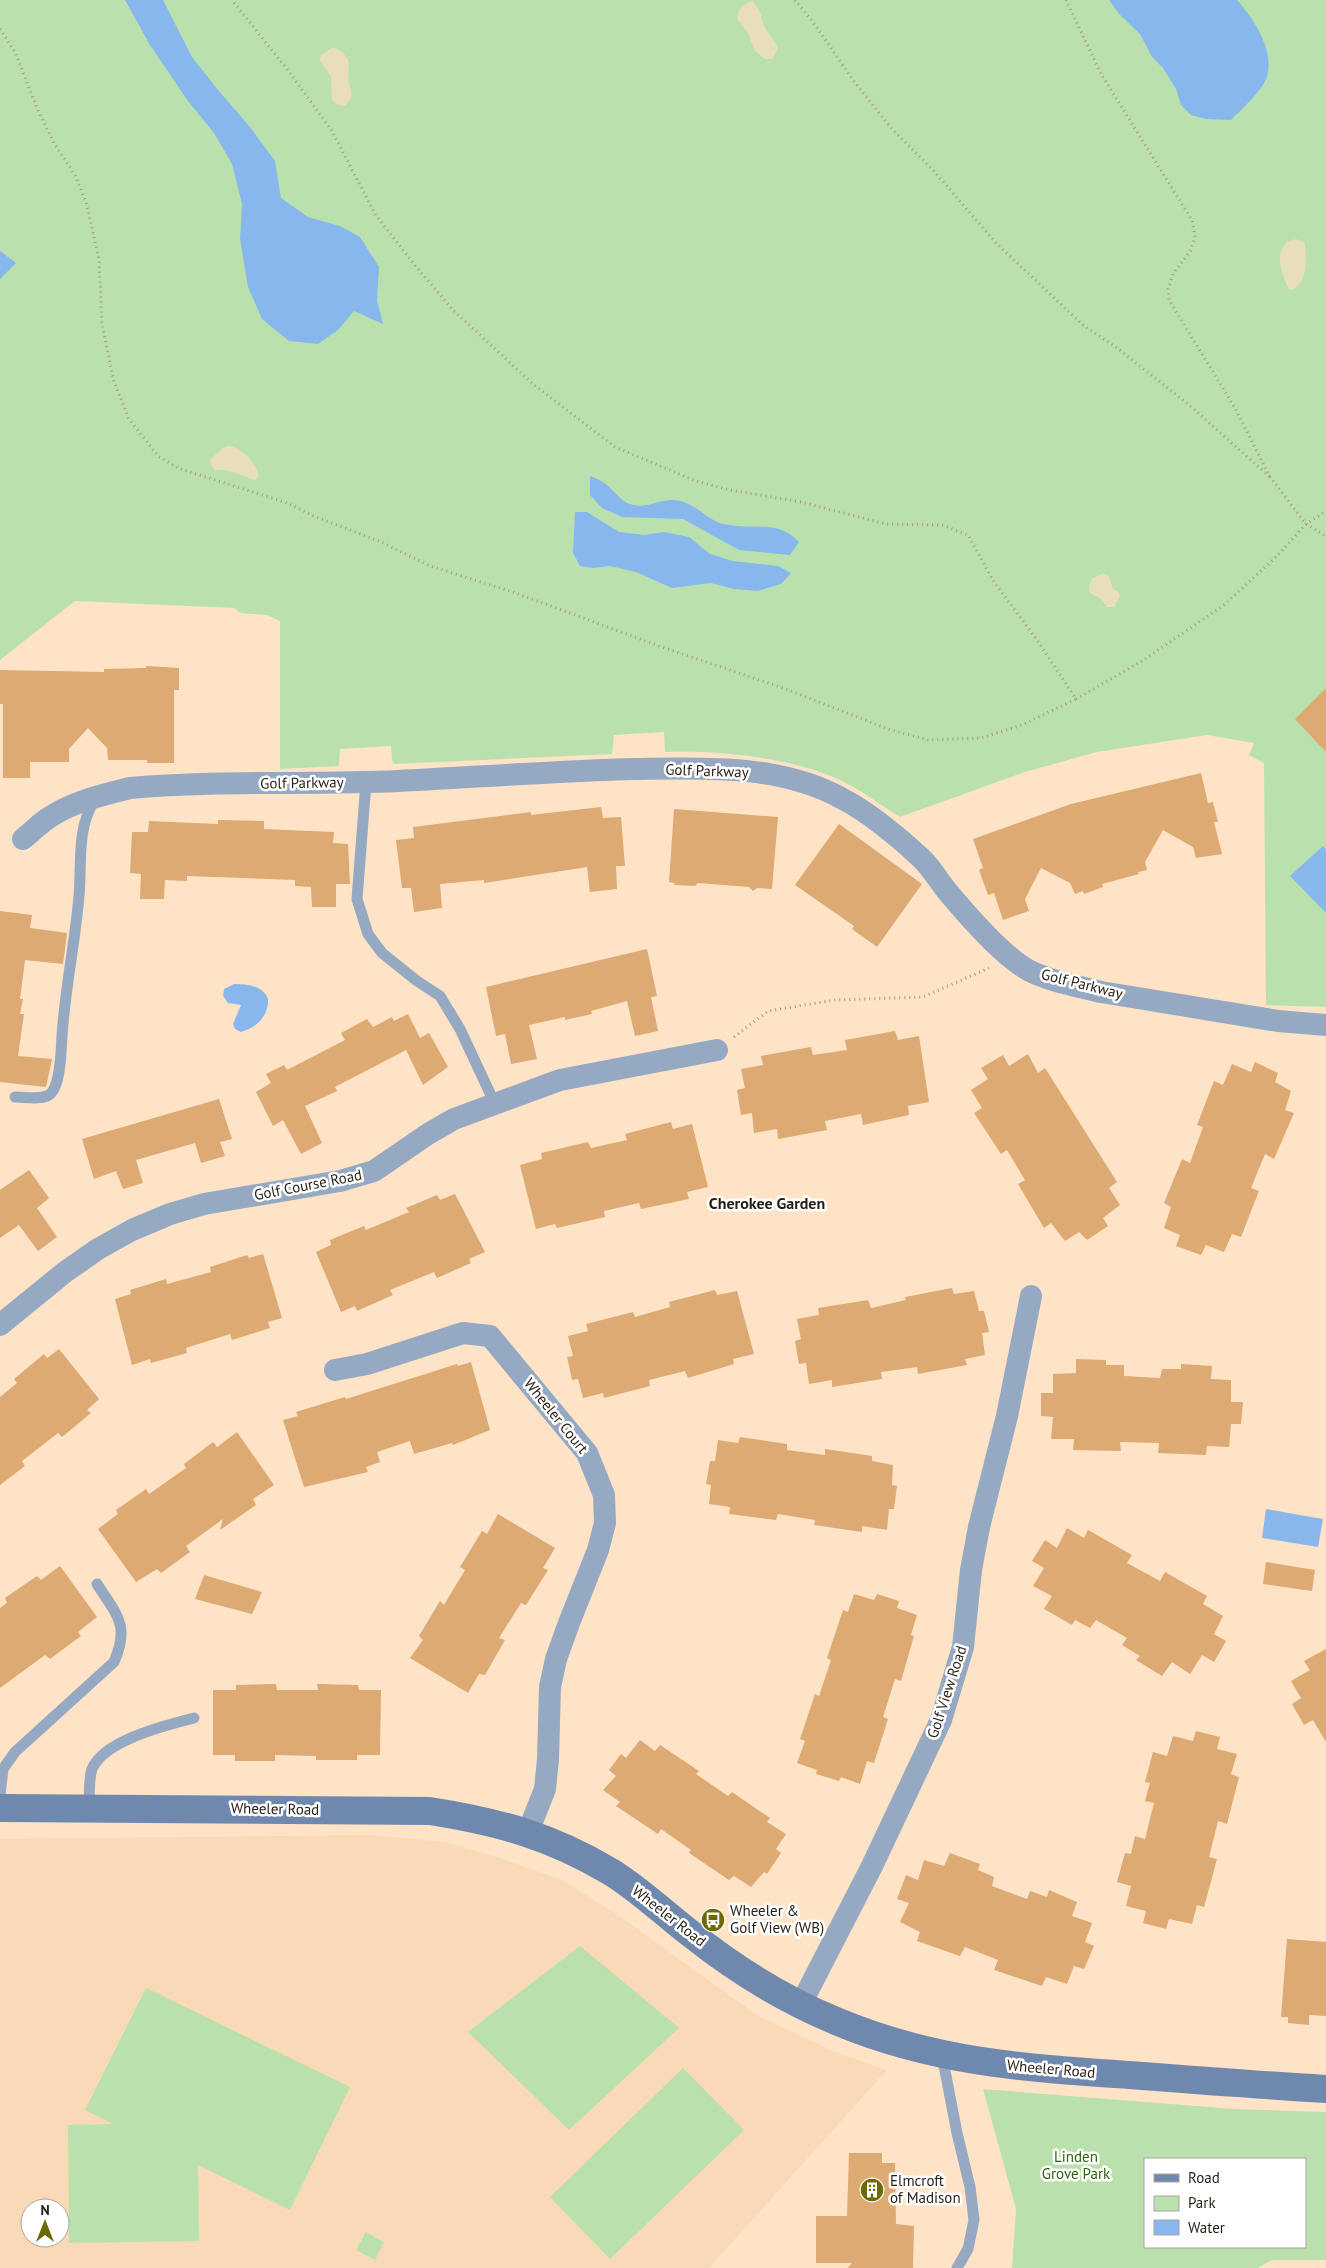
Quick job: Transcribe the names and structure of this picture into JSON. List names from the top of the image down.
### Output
{
  "streets": {
    "street": [
      "Golf Parkway",
      "Golf Course Road",
      "Wheeler Court",
      "Golf View Road",
      "Wheeler Road"
    ]
  },
  "crossings": [
    ["Wheeler Court", "Wheeler Road"],
    ["Golf View Road", "Wheeler Road"]
  ],
  "districts": ["Cherokee Garden"],
  "parks": ["Linden Grove Park"],
  "places": {
    "bus stop": ["Wheeler & Golf View (WB)"],
    "building": ["Elmcroft of Madison"]
  },
  "legend": ["Road", "Park", "Water"],
  "north": "top"
}
